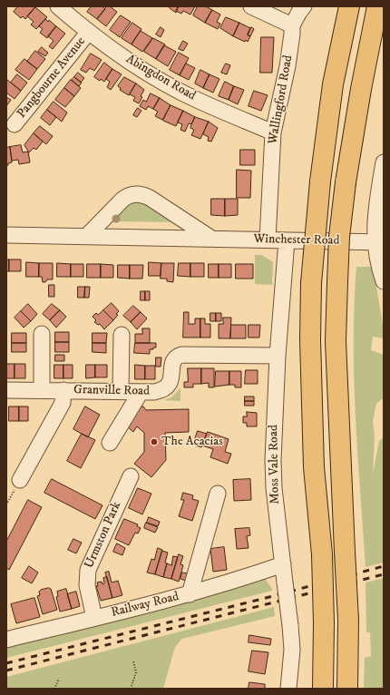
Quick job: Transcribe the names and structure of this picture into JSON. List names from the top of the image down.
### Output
{
  "streets": {
    "street": [
      "Pangbourne Avenue",
      "Abingdon Road",
      "Wallingford Road",
      "Winchester Road",
      "Granville Road",
      "Moss Vale Road",
      "Urmston Park",
      "Railway Road"
    ]
  },
  "crossings": [
    ["Pangbourne Avenue", "Abingdon Road"],
    ["Abingdon Road", "Wallingford Road"],
    ["Wallingford Road", "Winchester Road"],
    ["Winchester Road", "Moss Vale Road"],
    ["Granville Road", "Moss Vale Road"],
    ["Moss Vale Road", "Railway Road"],
    ["Urmston Park", "Railway Road"]
  ],
  "places": ["The Acacias"]
}
